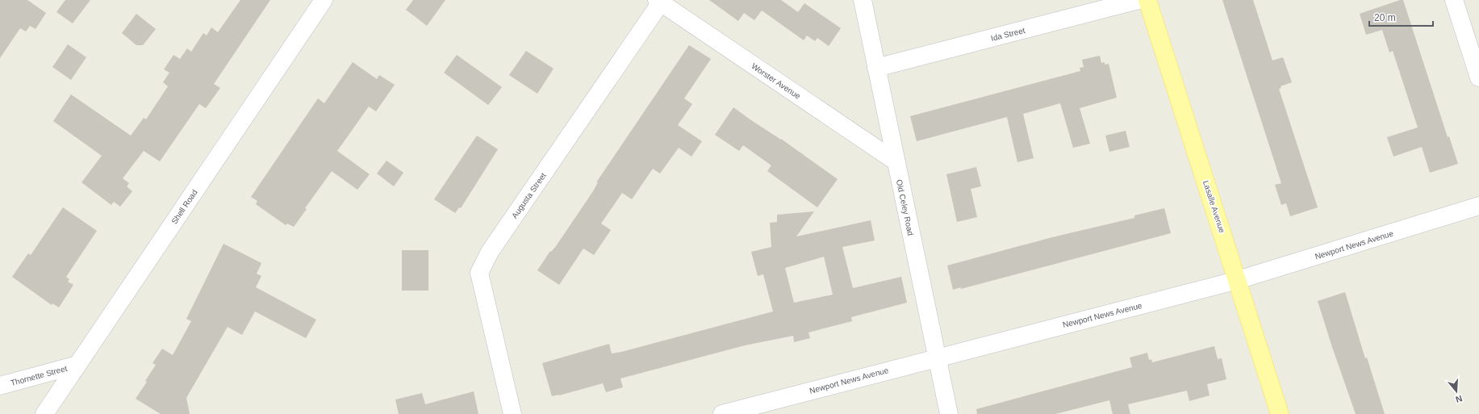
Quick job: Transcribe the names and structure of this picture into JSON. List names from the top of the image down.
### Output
{
  "streets": {
    "main road": ["Lasalle Avenue"],
    "street": [
      "Ida Street",
      "Worster Avenue",
      "Augusta Street",
      "Shell Road",
      "Old Celey Road",
      "Newport News Avenue",
      "Thornette Street"
    ]
  },
  "crossings": [
    ["Ida Street", "Old Celey Road"],
    ["Worster Avenue", "Augusta Street"],
    ["Worster Avenue", "Old Celey Road"],
    ["Shell Road", "Thornette Street"],
    ["Lasalle Avenue", "Newport News Avenue"],
    ["Old Celey Road", "Newport News Avenue"]
  ],
  "scale_bar": "20 m",
  "north": "bottom"
}
